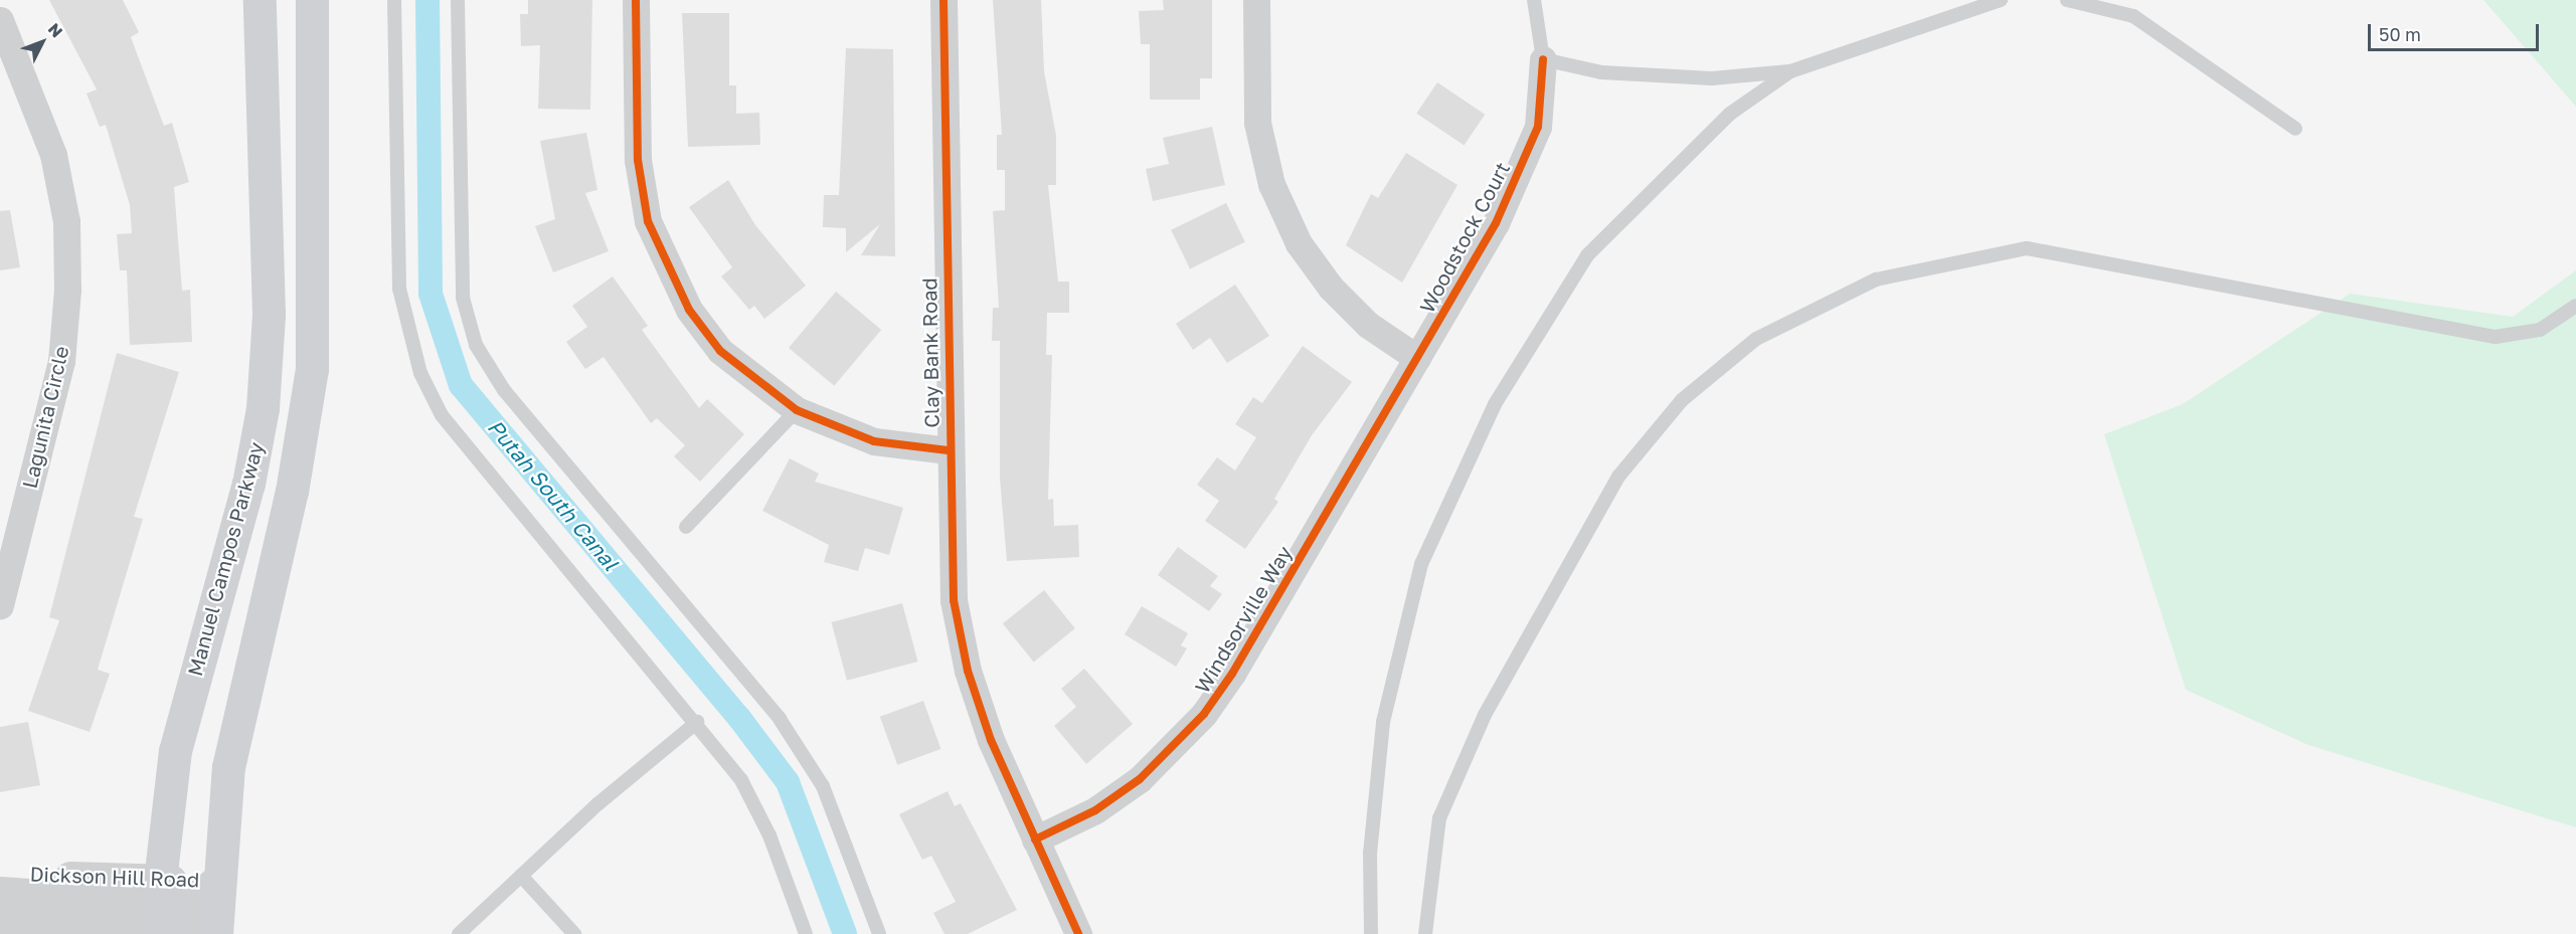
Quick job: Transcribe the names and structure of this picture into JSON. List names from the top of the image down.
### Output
{
  "streets": {
    "main road": ["Manuel Campos Parkway"],
    "street": [
      "Woodstock Court",
      "Clay Bank Road",
      "Lagunita Circle",
      "Windsorville Way",
      "Dickson Hill Road"
    ]
  },
  "crossings": [
    ["Woodstock Court", "Windsorville Way"],
    ["Clay Bank Road", "Windsorville Way"],
    ["Manuel Campos Parkway", "Dickson Hill Road"]
  ],
  "water": ["Putah South Canal"],
  "scale_bar": "50 m",
  "north": "top right"
}
